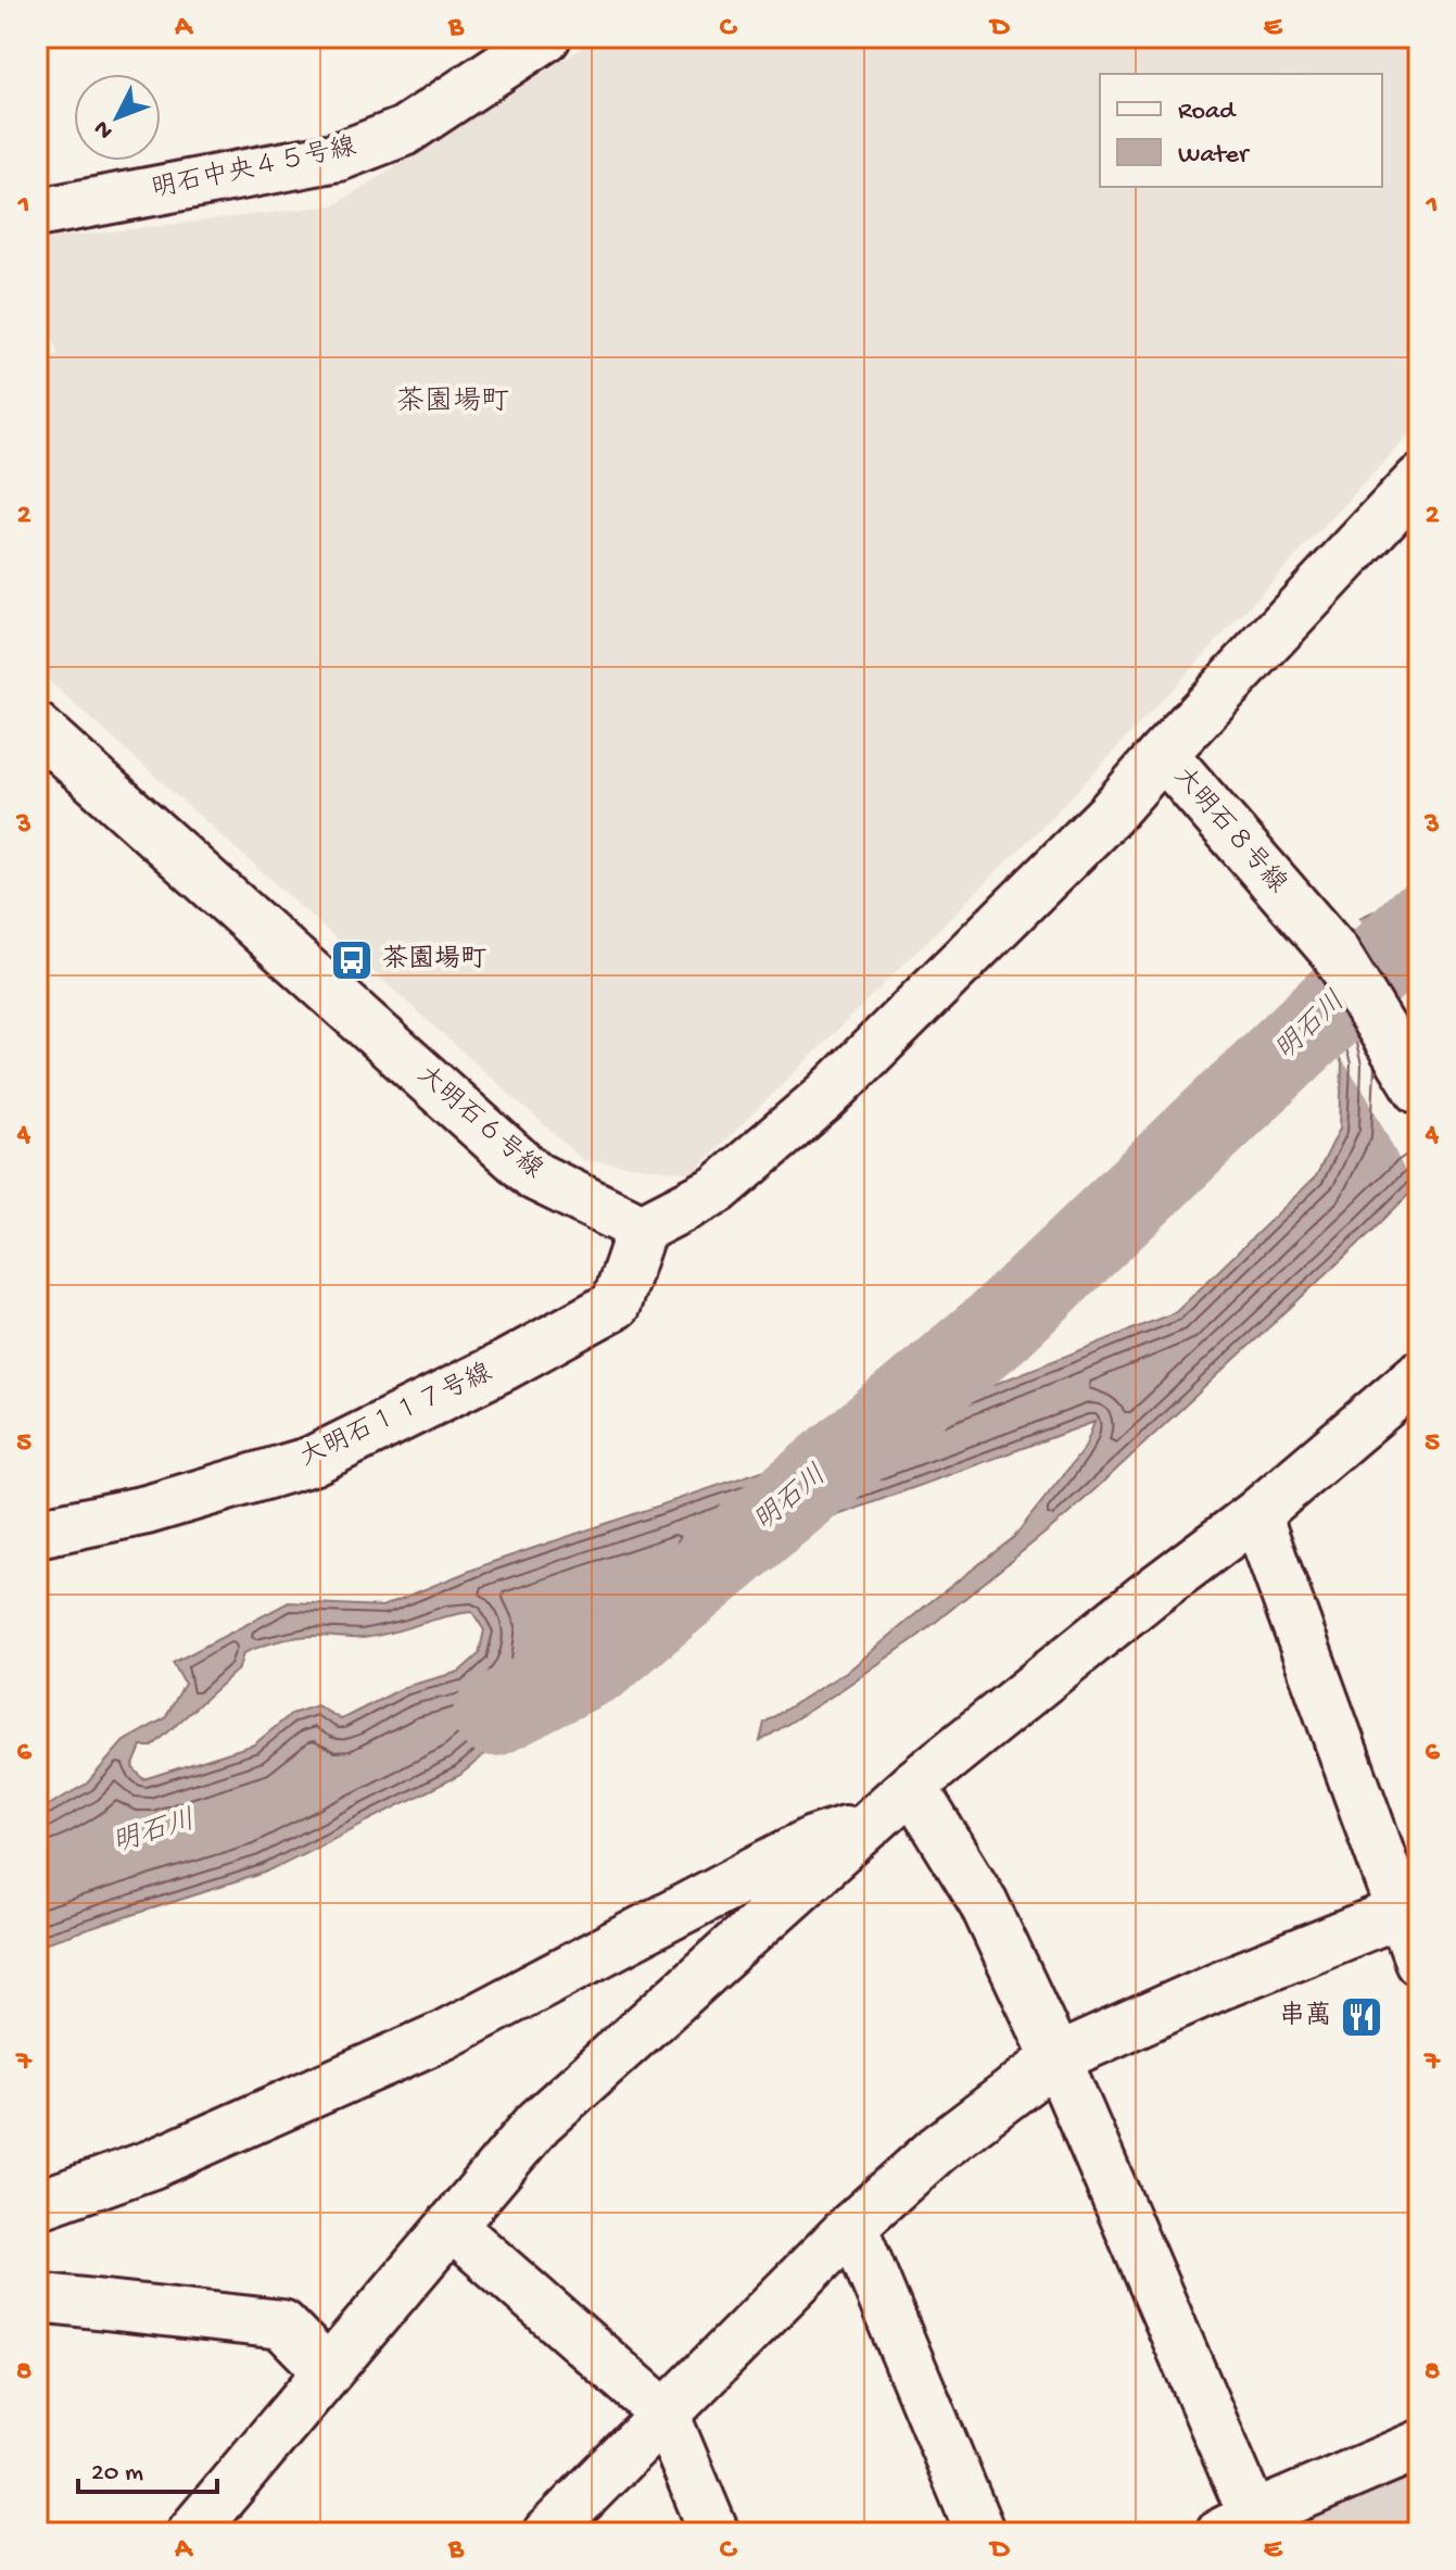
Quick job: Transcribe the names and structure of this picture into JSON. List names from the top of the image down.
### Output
{
  "streets": {
    "street": [
      "明石中央４５号線",
      "大明石８号線",
      "大明石６号線",
      "大明石１１７号線"
    ]
  },
  "crossings": [
    ["大明石６号線", "大明石１１７号線"]
  ],
  "districts": ["茶園場町"],
  "water": ["明石川"],
  "places": {
    "bus stop": ["茶園場町"],
    "restaurant": ["串萬"]
  },
  "legend": ["Road", "Water"],
  "scale_bar": "20 m",
  "north": "bottom left",
  "grid": {
    "columns": [
      "A",
      "B",
      "C",
      "D",
      "E"
    ],
    "rows": [
      "1",
      "2",
      "3",
      "4",
      "5",
      "6",
      "7",
      "8"
    ]
  }
}
